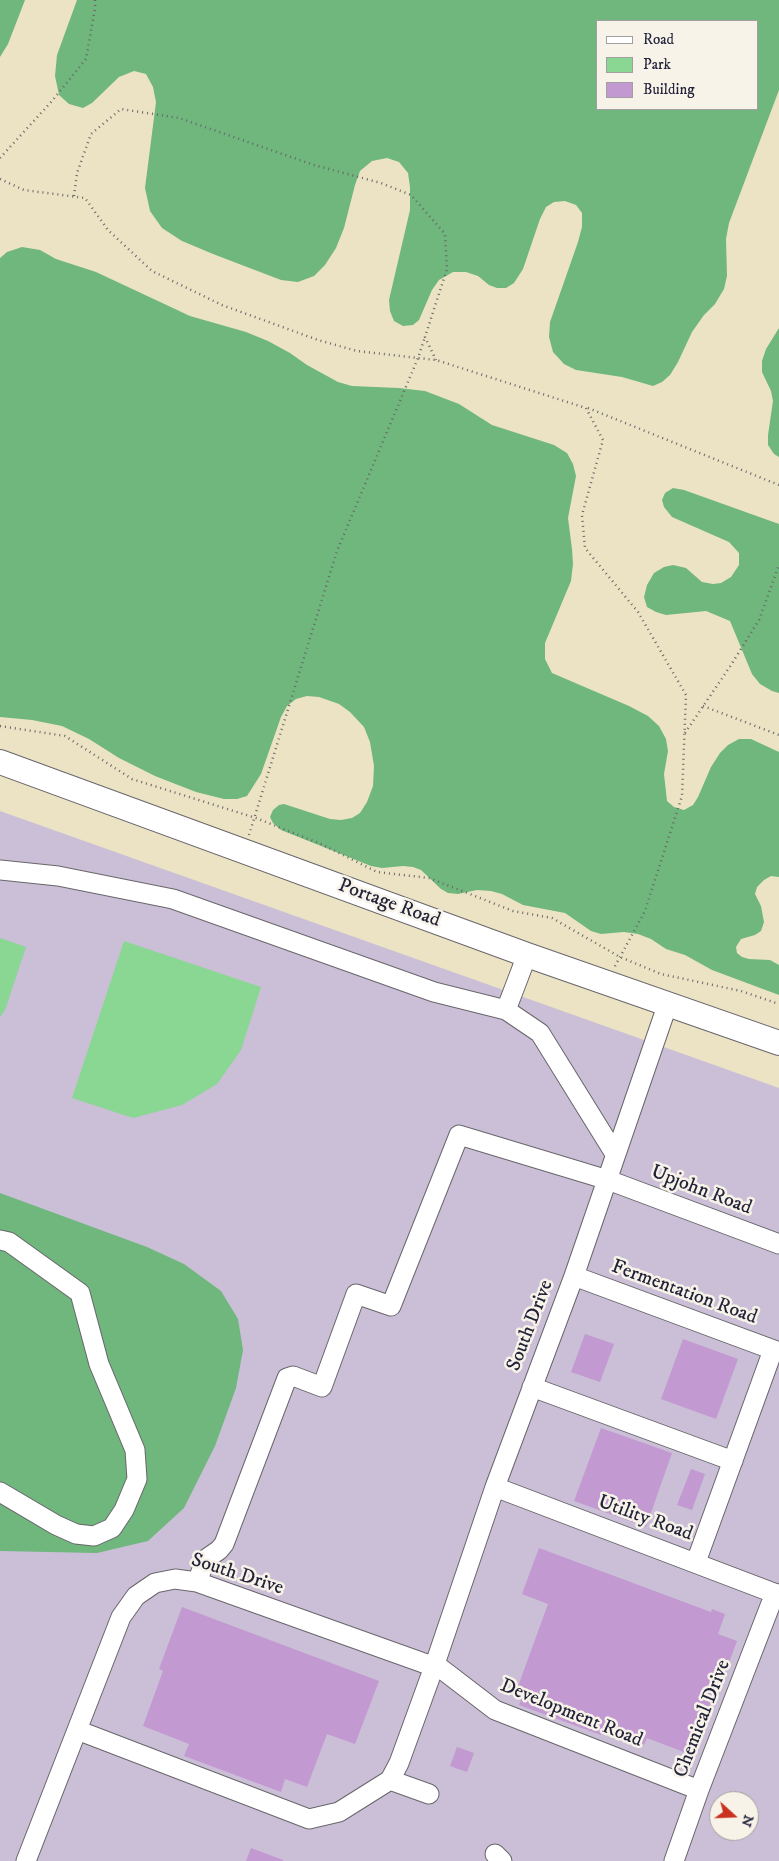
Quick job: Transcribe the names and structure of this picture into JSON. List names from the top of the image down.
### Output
{
  "streets": {
    "main road": ["Portage Road"],
    "lane": [
      "Upjohn Road",
      "Fermentation Road",
      "South Drive",
      "Utility Road",
      "Development Road",
      "Chemical Drive"
    ]
  },
  "crossings": [
    ["Portage Road", "South Drive"],
    ["Upjohn Road", "South Drive"],
    ["Fermentation Road", "South Drive"],
    ["South Drive", "Utility Road"],
    ["South Drive", "Development Road"],
    ["Utility Road", "Chemical Drive"],
    ["Development Road", "Chemical Drive"]
  ],
  "legend": ["Road", "Park", "Building"],
  "north": "right"
}
